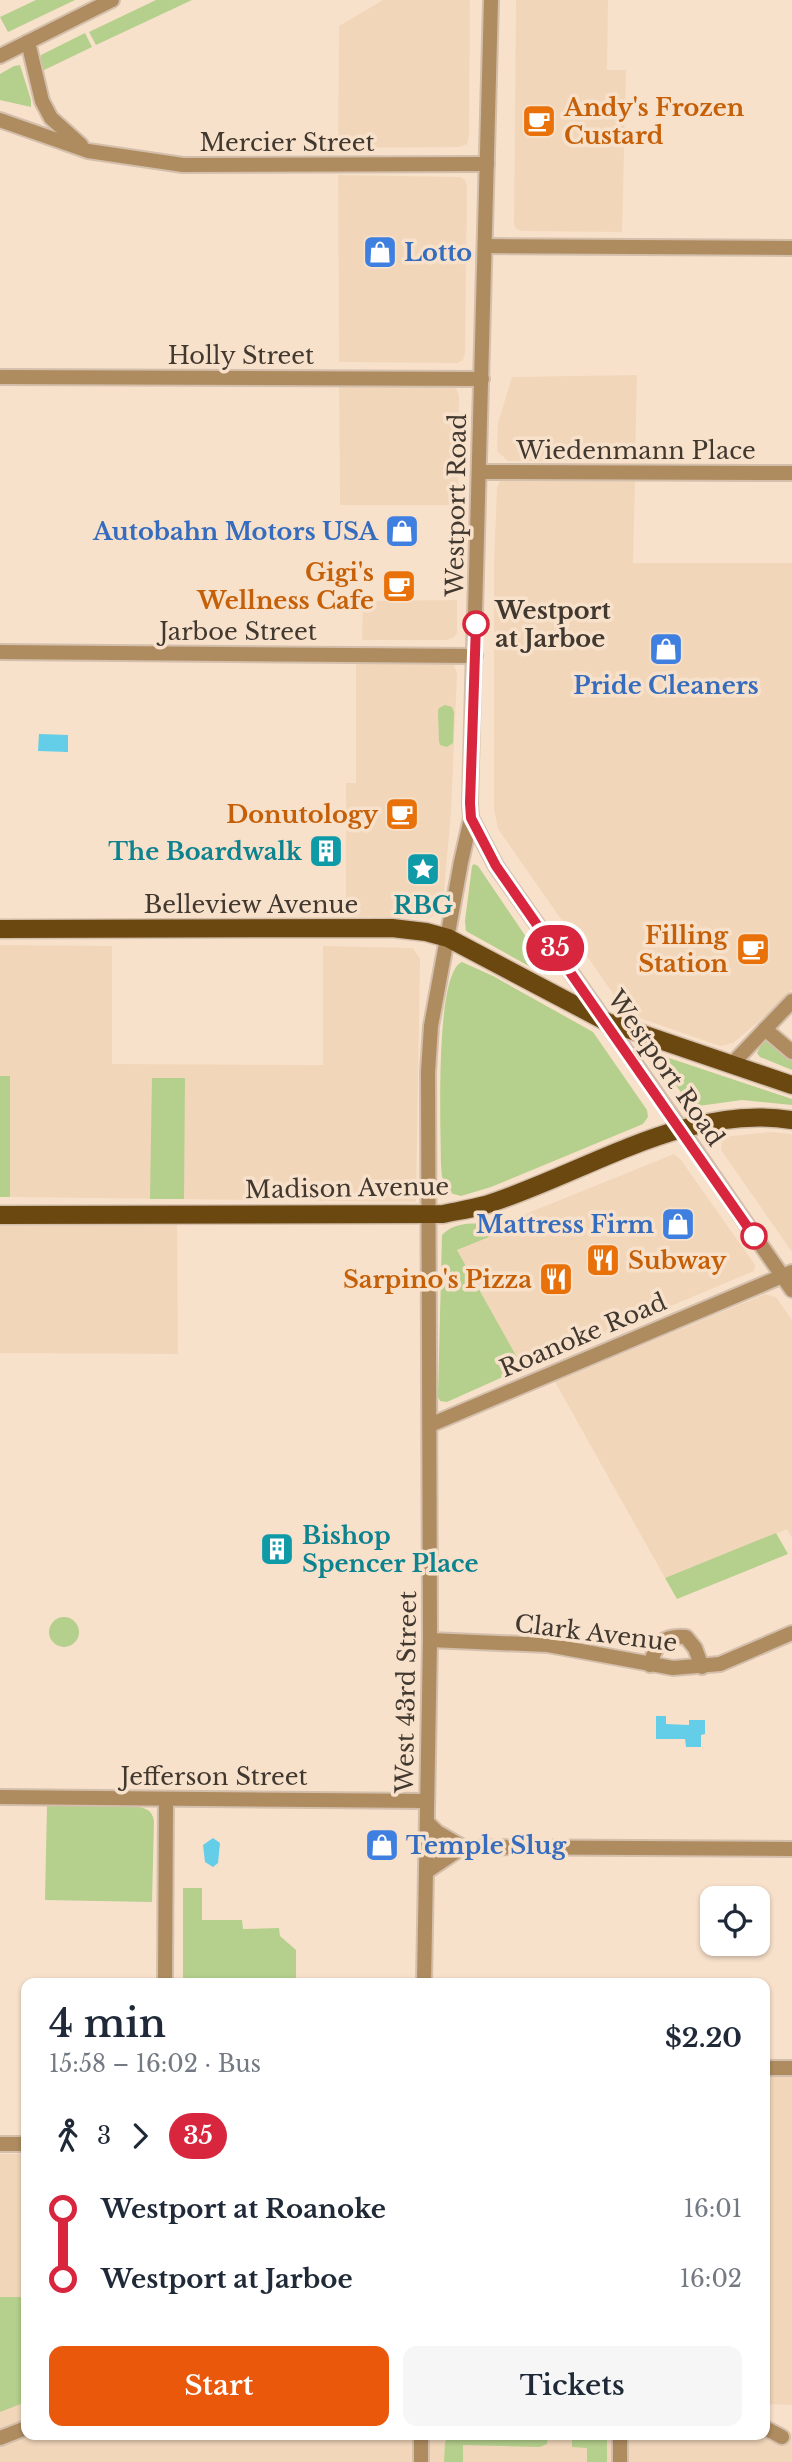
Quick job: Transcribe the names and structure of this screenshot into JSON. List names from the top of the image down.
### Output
{
  "streets": {
    "main road": ["Belleview Avenue", "Madison Avenue"],
    "street": [
      "Mercier Street",
      "Holly Street",
      "Wiedenmann Place",
      "Westport Road",
      "Jarboe Street",
      "Roanoke Road",
      "Clark Avenue",
      "West 43rd Street",
      "Jefferson Street"
    ]
  },
  "crossings": [
    ["Mercier Street", "Westport Road"],
    ["Holly Street", "Westport Road"],
    ["Wiedenmann Place", "Westport Road"],
    ["Westport Road", "Jarboe Street"],
    ["Westport Road", "Belleview Avenue"],
    ["Westport Road", "Madison Avenue"],
    ["Westport Road", "Roanoke Road"],
    ["Westport Road", "West 43rd Street"],
    ["Belleview Avenue", "West 43rd Street"],
    ["Madison Avenue", "West 43rd Street"],
    ["Roanoke Road", "West 43rd Street"],
    ["Clark Avenue", "West 43rd Street"],
    ["West 43rd Street", "Jefferson Street"]
  ],
  "places": {
    "cafe": [
      "Andy's Frozen Custard",
      "Gigi's Wellness Cafe",
      "Donutology",
      "Filling Station"
    ],
    "shop": [
      "Lotto",
      "Autobahn Motors USA",
      "Pride Cleaners",
      "Mattress Firm",
      "Temple Slug"
    ],
    "other": ["Westport at Jarboe"],
    "building": ["The Boardwalk", "Bishop Spencer Place"],
    "place": ["RBG"],
    "restaurant": ["Subway", "Sarpino's Pizza"]
  },
  "lines": ["bus line 35"],
  "page": {
    "on_map": "35",
    "heading": ["4 min", "15:58 – 16:02 · Bus", "$2.20"],
    "legs": ["3", "35"],
    "list": [
      {
        "name": "Westport at Roanoke",
        "value": "16:01"
      },
      {
        "name": "Westport at Jarboe",
        "value": "16:02"
      }
    ],
    "buttons": ["Start", "Tickets"]
  }
}
